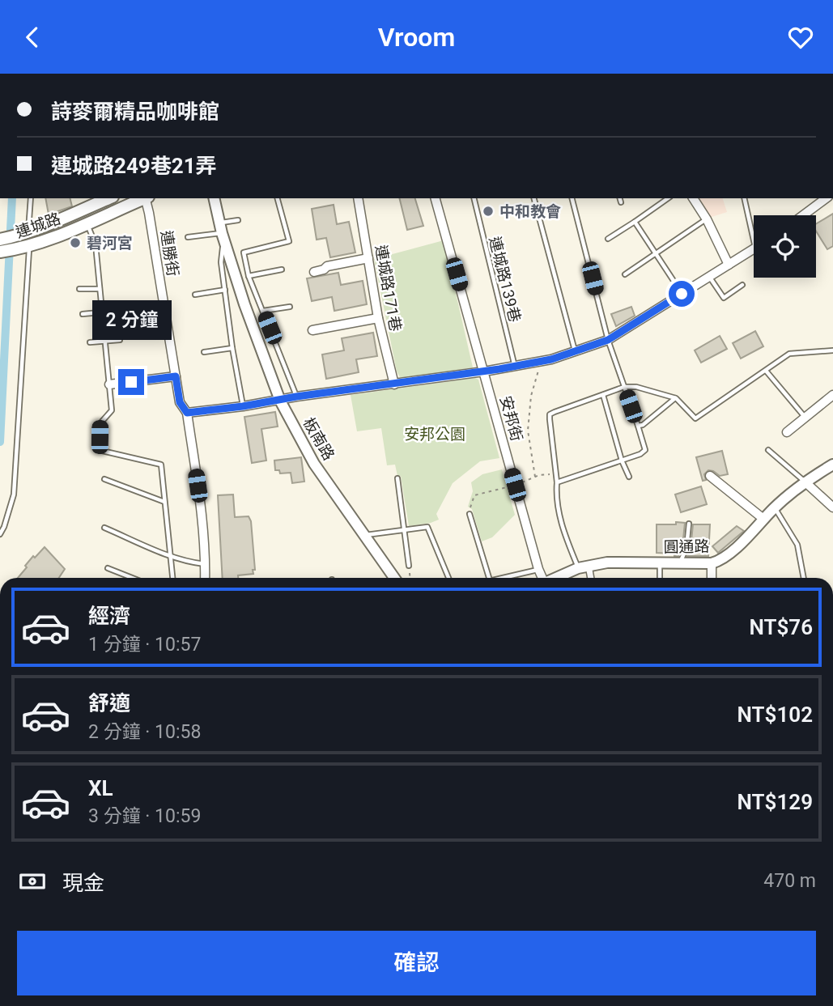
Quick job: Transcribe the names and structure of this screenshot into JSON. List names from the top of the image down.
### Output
{
  "streets": {
    "main road": ["連城路"],
    "street": [
      "連勝街",
      "連城路171巷",
      "安邦街",
      "板南路",
      "圓通路"
    ],
    "lane": ["連城路139巷"]
  },
  "parks": ["安邦公園"],
  "places": ["中和教會", "碧河宮"],
  "page": {
    "header": "Vroom",
    "banner": ["詩麥爾精品咖啡館", "連城路249巷21弄"],
    "bubble": "2 分鐘",
    "list": [
      {
        "name": "經濟",
        "note": "1 分鐘 · 10:57",
        "value": "NT$76"
      },
      {
        "name": "舒適",
        "note": "2 分鐘 · 10:58",
        "value": "NT$102"
      },
      {
        "name": "XL",
        "note": "3 分鐘 · 10:59",
        "value": "NT$129"
      }
    ],
    "pay": ["現金", "470 m"],
    "buttons": "確認"
  }
}
